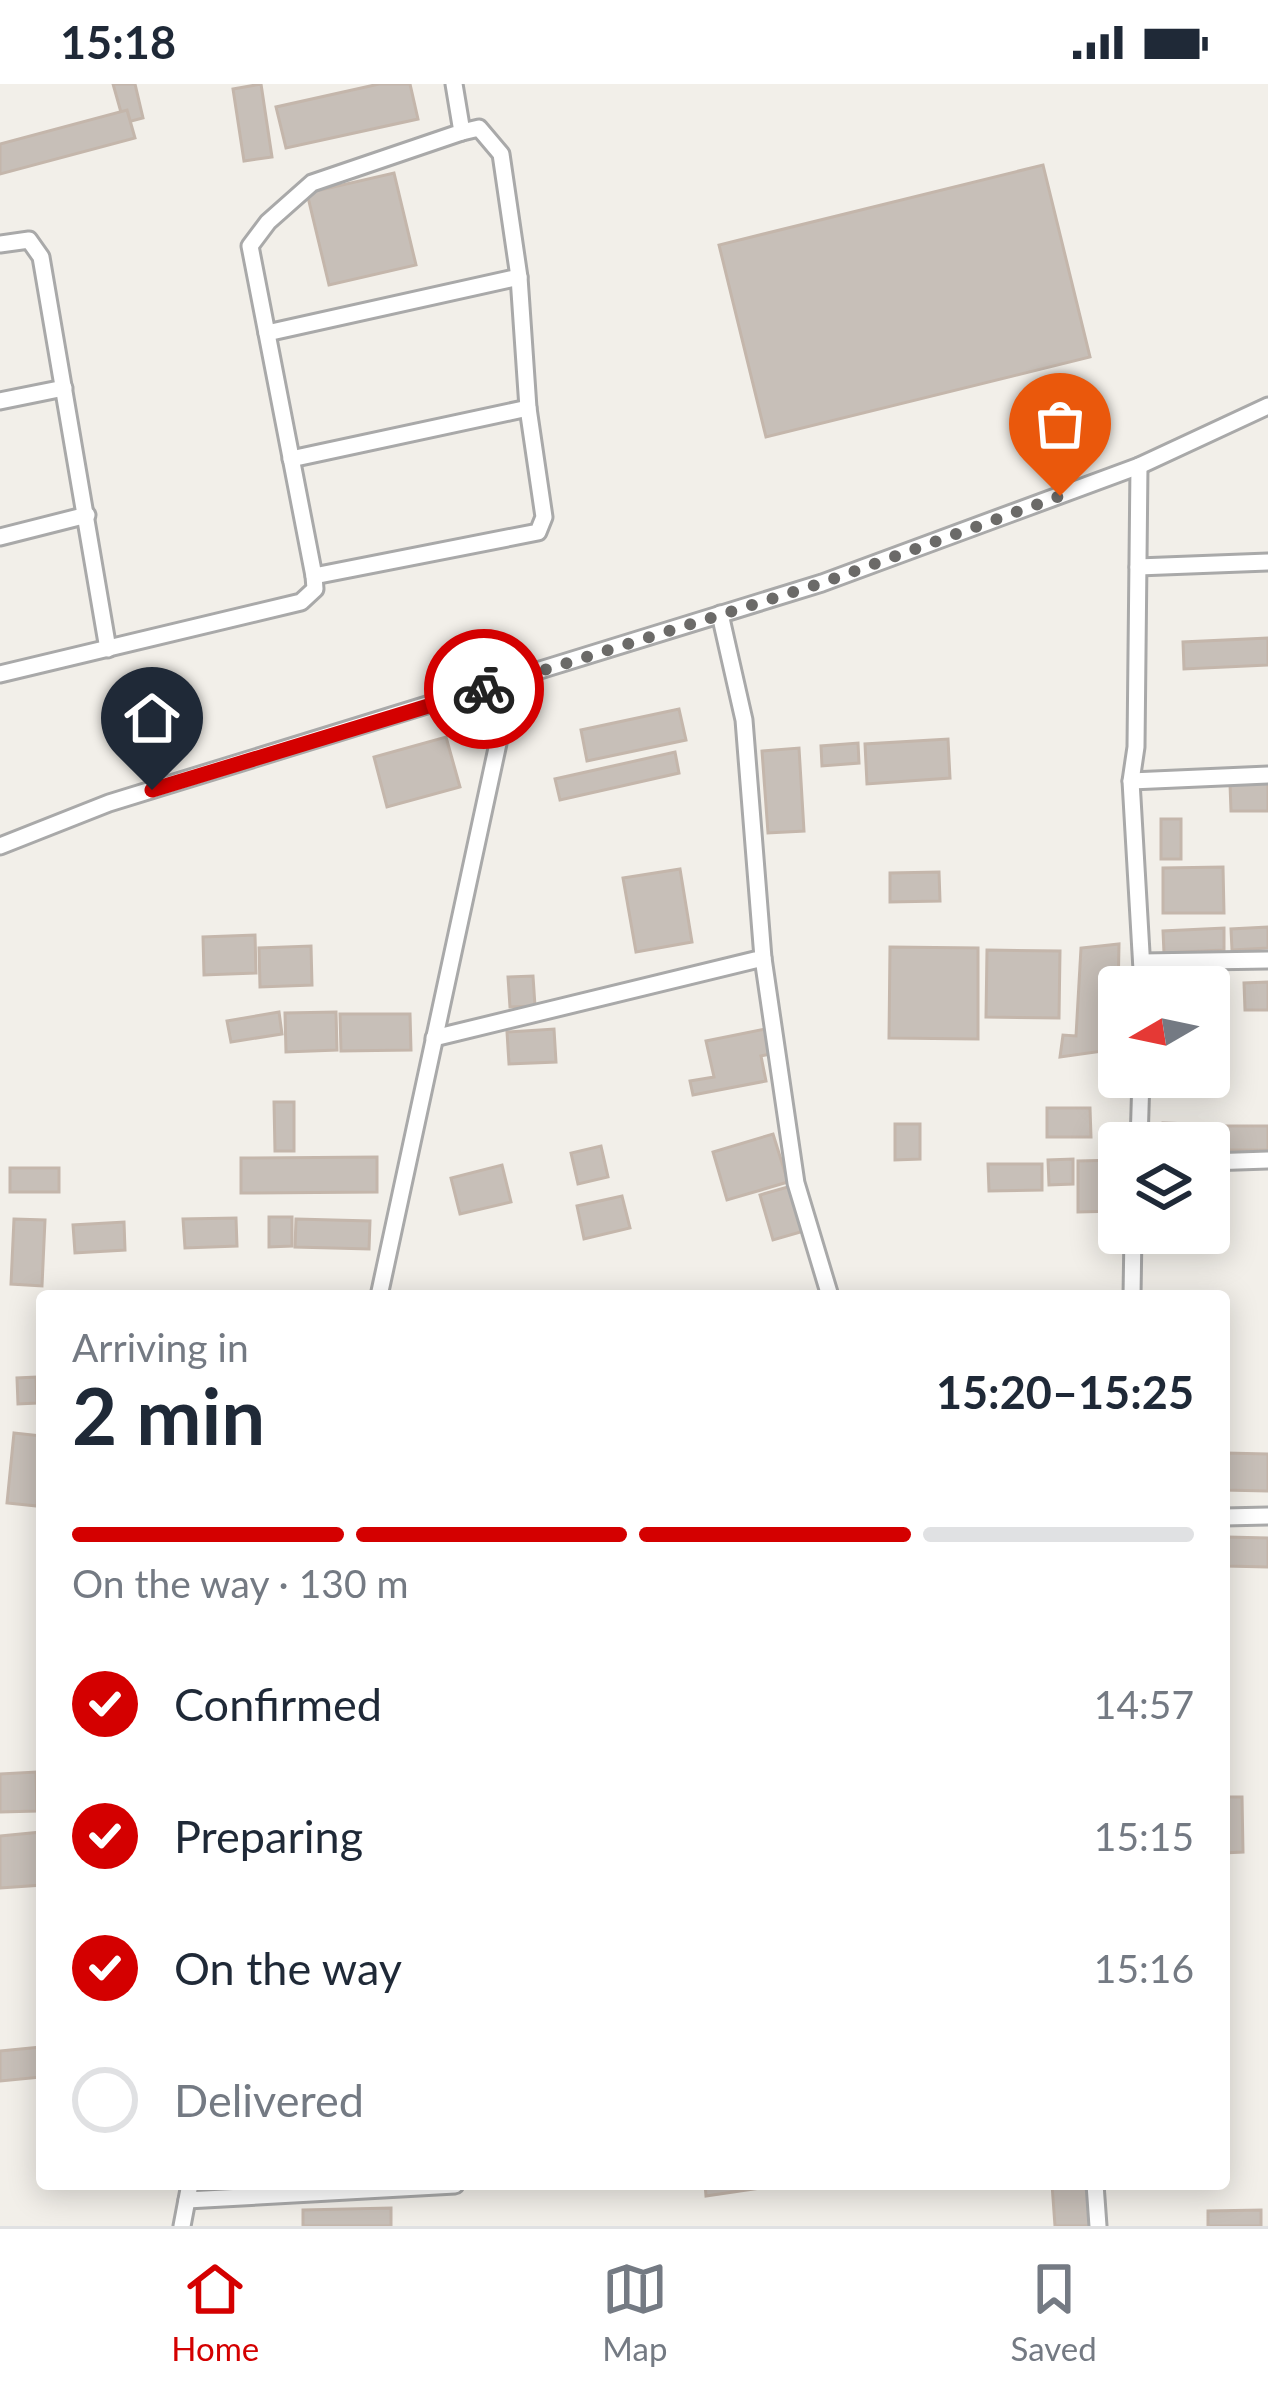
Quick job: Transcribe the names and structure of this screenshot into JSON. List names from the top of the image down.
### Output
{
  "north": "left",
  "page": {
    "status": "15:18",
    "heading": ["2 min", "Arriving in", "15:20–15:25"],
    "bar": "On the way · 130 m",
    "list": [
      ["Confirmed", "14:57"],
      ["Preparing", "15:15"],
      ["On the way", "15:16"],
      "Delivered"
    ],
    "tabs": ["Home", "Map", "Saved"]
  }
}
